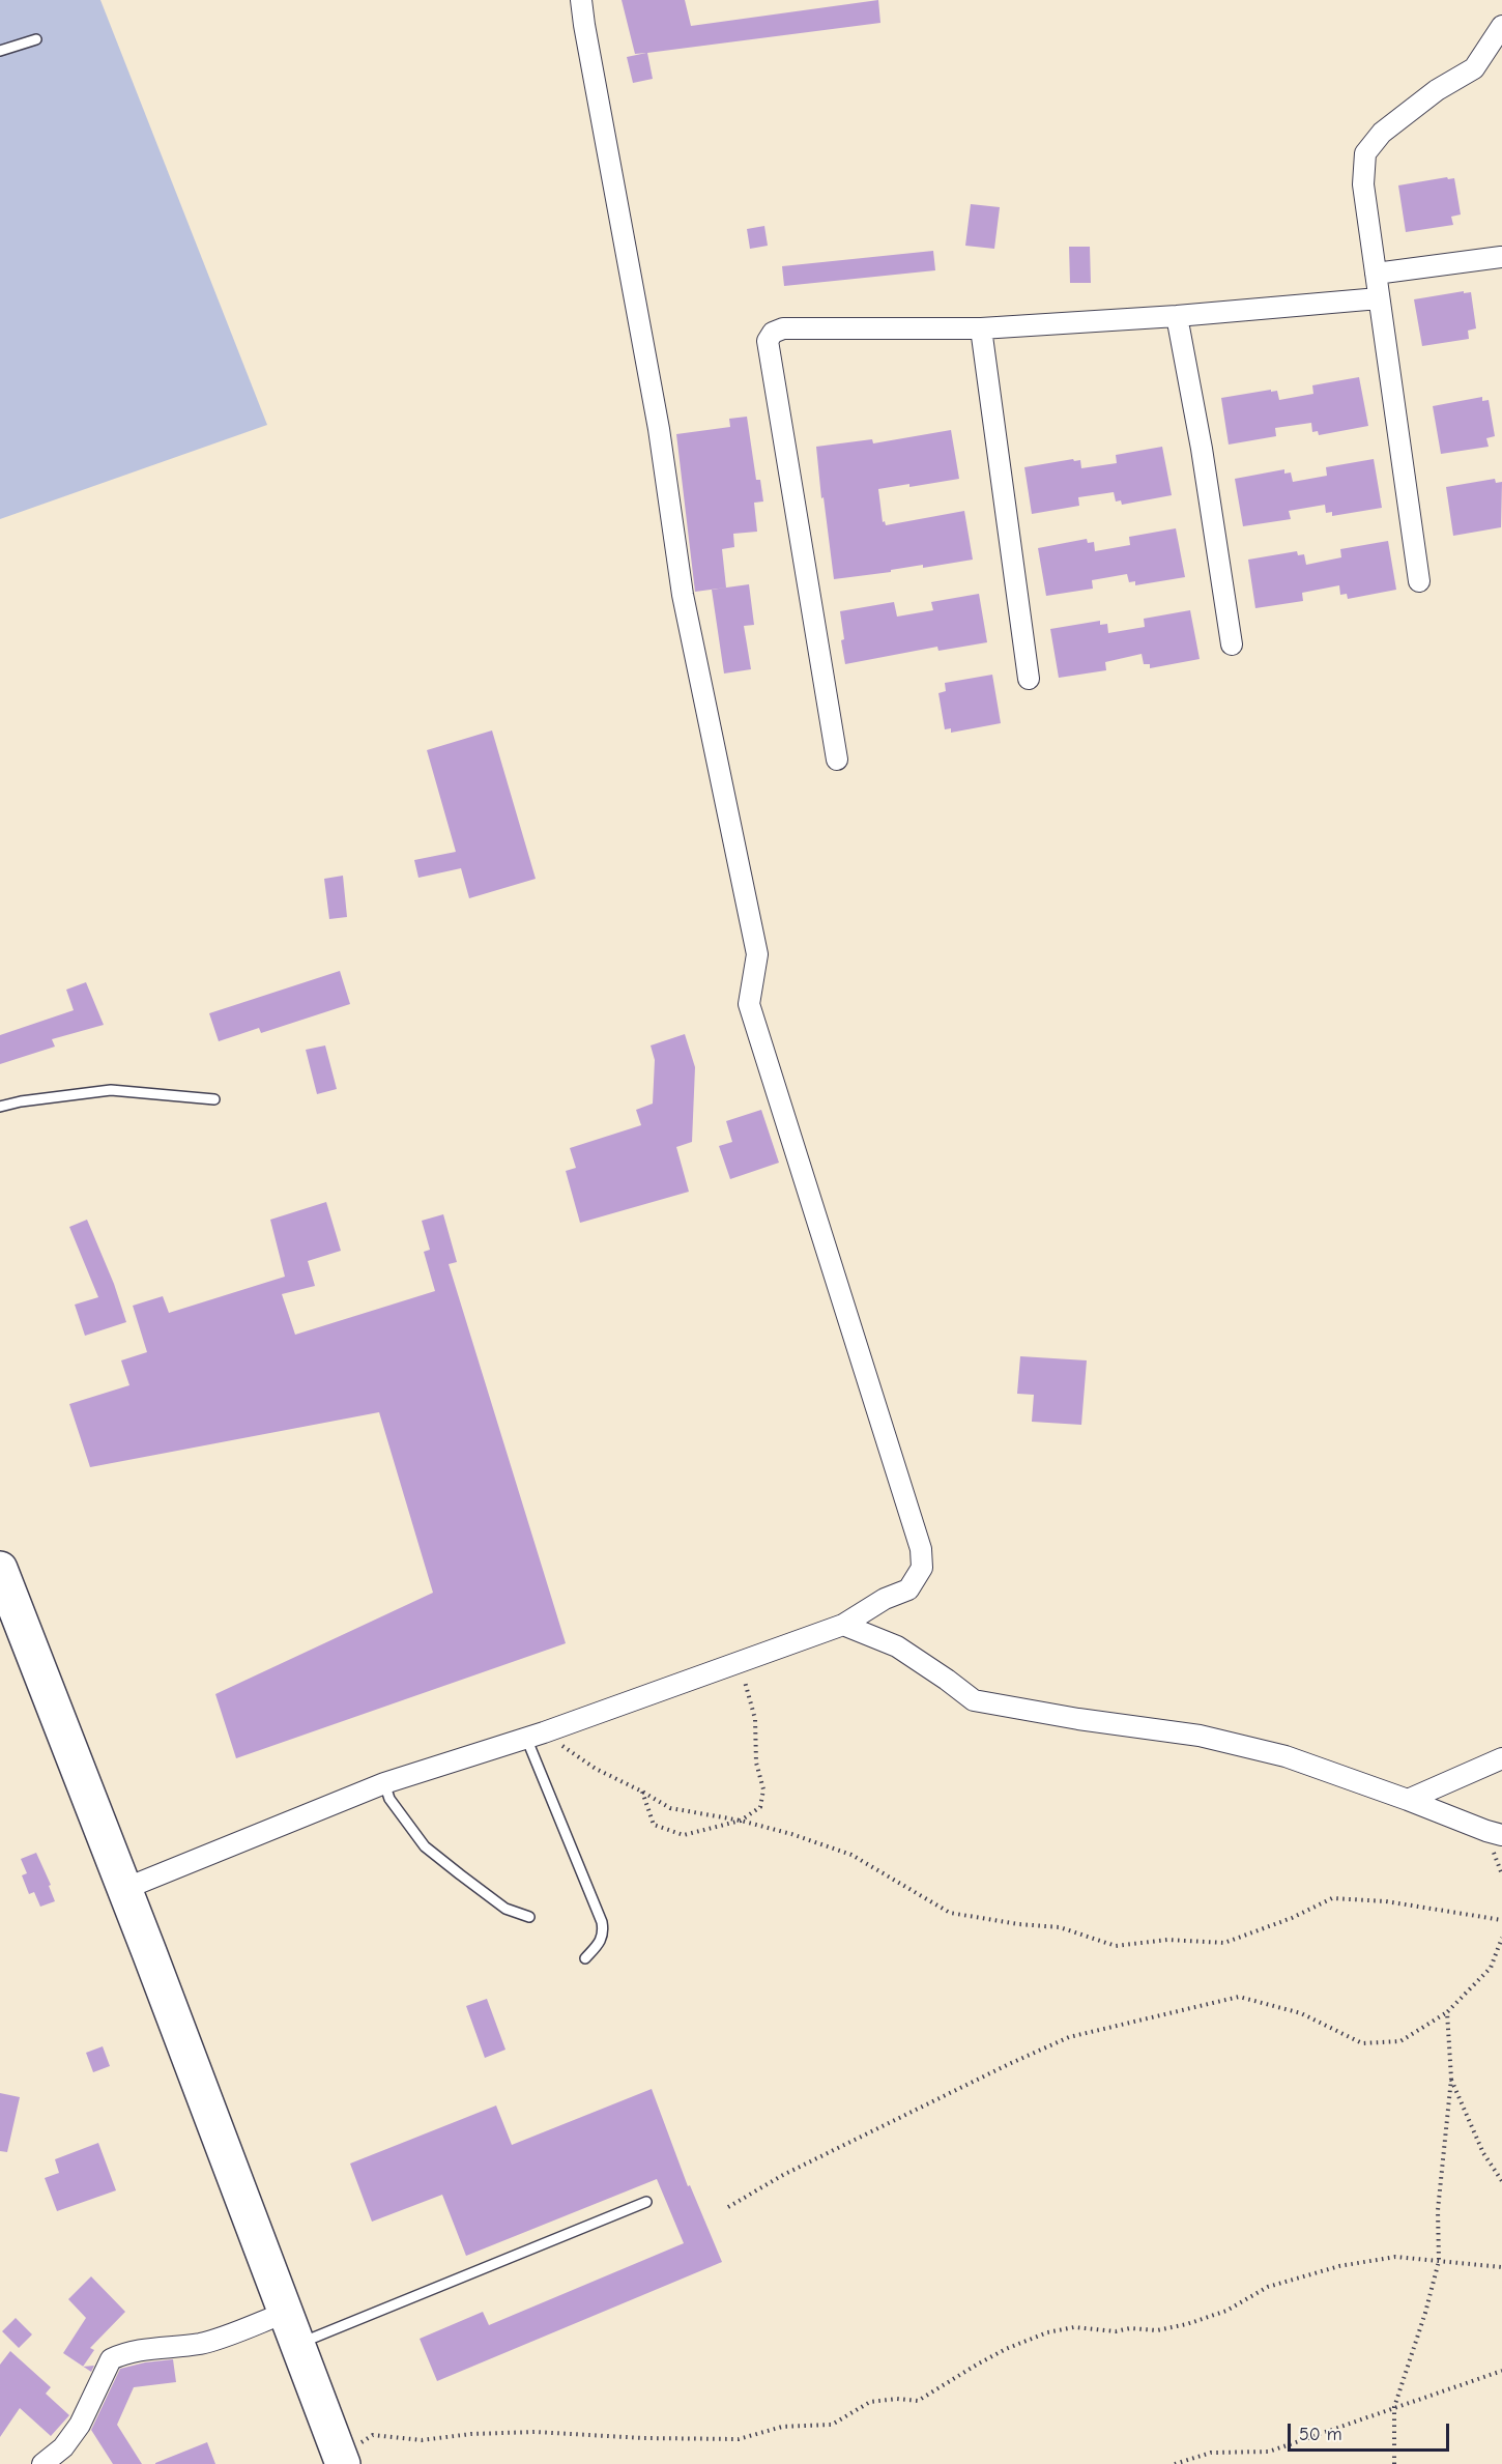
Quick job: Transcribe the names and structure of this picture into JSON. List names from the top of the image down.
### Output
{
  "scale_bar": "50 m"
}
